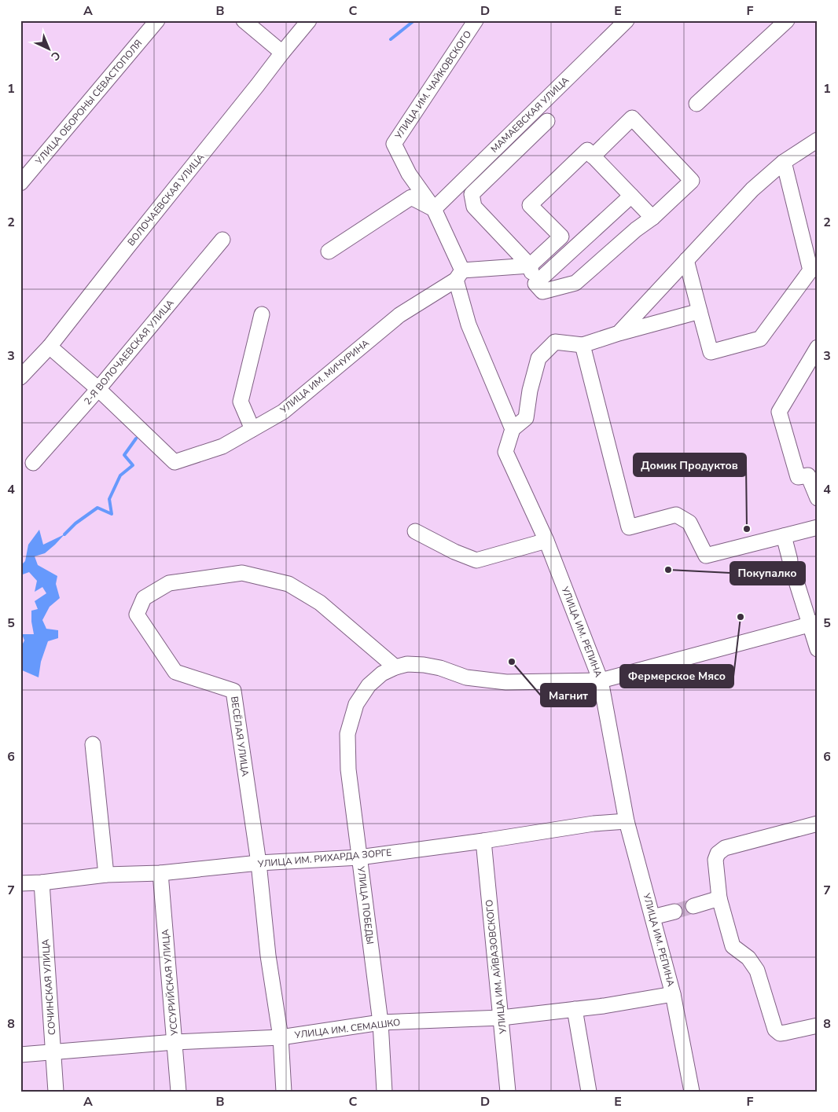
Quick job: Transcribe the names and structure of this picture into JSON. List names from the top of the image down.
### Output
{
  "streets": {
    "street": [
      "УЛИЦА ИМ. ЧАЙКОВСКОГО",
      "УЛИЦА ОБОРОНЫ СЕВАСТОПОЛЯ",
      "МАМАЕВСКАЯ УЛИЦА",
      "ВОЛОЧАЕВСКАЯ УЛИЦА",
      "2-Я ВОЛОЧАЕВСКАЯ УЛИЦА",
      "УЛИЦА ИМ. МИЧУРИНА",
      "УЛИЦА ИМ. РЕПИНА",
      "ВЕСЁЛАЯ УЛИЦА",
      "УЛИЦА ИМ. РИХАРДА ЗОРГЕ",
      "УЛИЦА ПОБЕДЫ",
      "УЛИЦА ИМ. АЙВАЗОВСКОГО",
      "УССУРИЙСКАЯ УЛИЦА",
      "СОЧИНСКАЯ УЛИЦА",
      "УЛИЦА ИМ. СЕМАШКО"
    ]
  },
  "crossings": [
    ["УЛИЦА ИМ. ЧАЙКОВСКОГО", "МАМАЕВСКАЯ УЛИЦА"],
    ["2-Я ВОЛОЧАЕВСКАЯ УЛИЦА", "УЛИЦА ИМ. МИЧУРИНА"],
    ["УЛИЦА ИМ. РЕПИНА", "УЛИЦА ИМ. РИХАРДА ЗОРГЕ"],
    ["УЛИЦА ИМ. РЕПИНА", "УЛИЦА ИМ. СЕМАШКО"],
    ["ВЕСЁЛАЯ УЛИЦА", "УЛИЦА ИМ. РИХАРДА ЗОРГЕ"],
    ["ВЕСЁЛАЯ УЛИЦА", "УЛИЦА ПОБЕДЫ"],
    ["ВЕСЁЛАЯ УЛИЦА", "УЛИЦА ИМ. СЕМАШКО"],
    ["УЛИЦА ИМ. РИХАРДА ЗОРГЕ", "УЛИЦА ПОБЕДЫ"],
    ["УЛИЦА ИМ. РИХАРДА ЗОРГЕ", "УЛИЦА ИМ. АЙВАЗОВСКОГО"],
    ["УЛИЦА ИМ. РИХАРДА ЗОРГЕ", "УССУРИЙСКАЯ УЛИЦА"],
    ["УЛИЦА ИМ. РИХАРДА ЗОРГЕ", "СОЧИНСКАЯ УЛИЦА"],
    ["УЛИЦА ПОБЕДЫ", "УЛИЦА ИМ. СЕМАШКО"],
    ["УЛИЦА ИМ. АЙВАЗОВСКОГО", "УЛИЦА ИМ. СЕМАШКО"],
    ["УССУРИЙСКАЯ УЛИЦА", "УЛИЦА ИМ. СЕМАШКО"],
    ["СОЧИНСКАЯ УЛИЦА", "УЛИЦА ИМ. СЕМАШКО"]
  ],
  "places": [
    "Домик Продуктов",
    "Покупалко",
    "Фермерское Мясо",
    "Магнит"
  ],
  "north": "bottom right",
  "grid": {
    "columns": [
      "A",
      "B",
      "C",
      "D",
      "E",
      "F"
    ],
    "rows": [
      "1",
      "2",
      "3",
      "4",
      "5",
      "6",
      "7",
      "8"
    ]
  }
}
